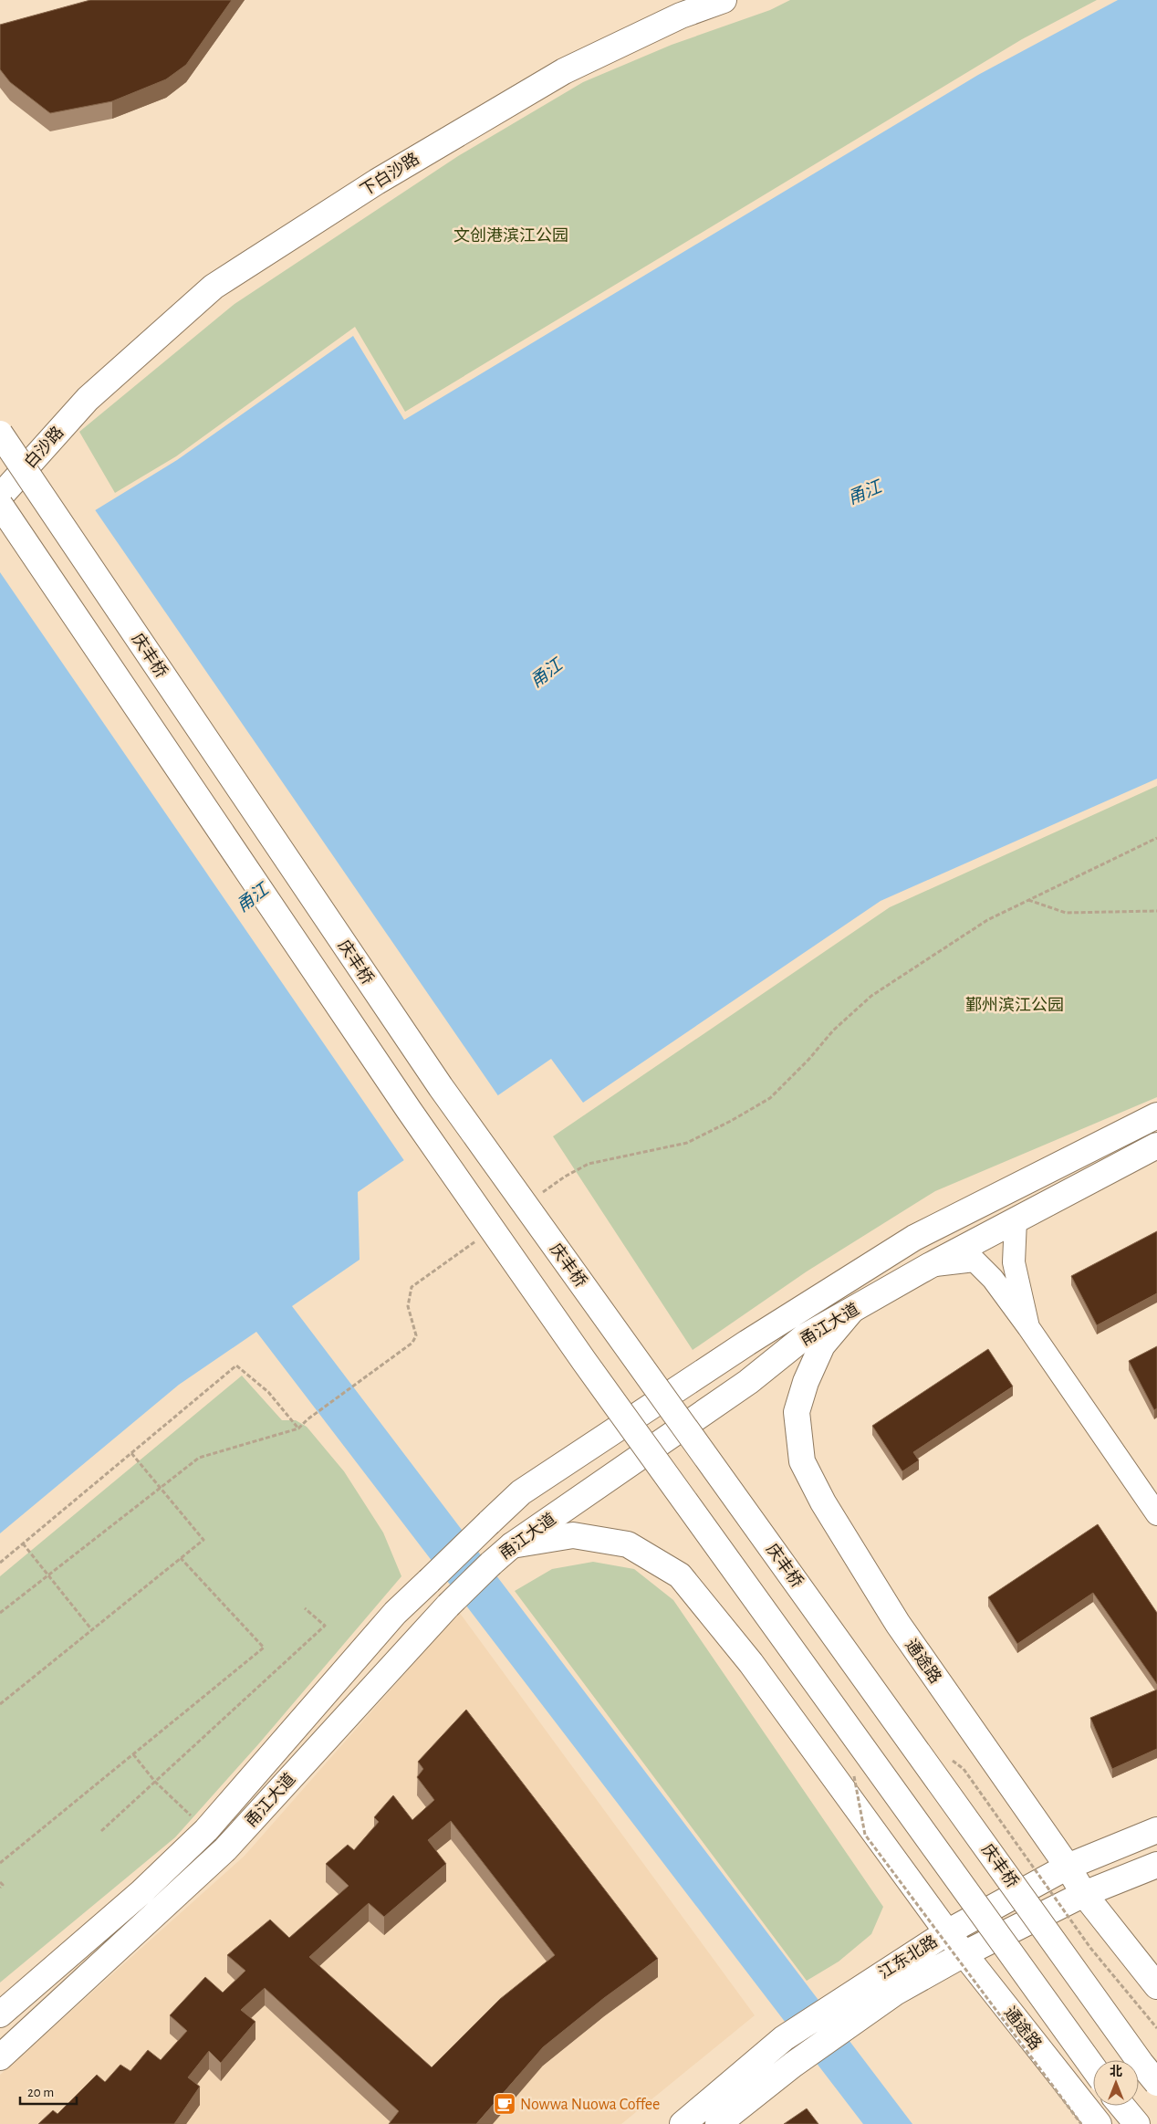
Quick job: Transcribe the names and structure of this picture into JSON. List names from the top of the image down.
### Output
{
  "streets": {
    "main road": [
      "下白沙路",
      "白沙路",
      "庆丰桥",
      "甬江大道",
      "通途路",
      "江东北路"
    ]
  },
  "crossings": [
    ["下白沙路", "白沙路"],
    ["甬江大道", "通途路"],
    ["通途路", "江东北路"]
  ],
  "water": ["甬江"],
  "parks": ["文创港滨江公园", "鄞州滨江公园"],
  "places": {
    "cafe": ["Nowwa Nuowa Coffee"]
  },
  "scale_bar": "20 m",
  "north": "top"
}
